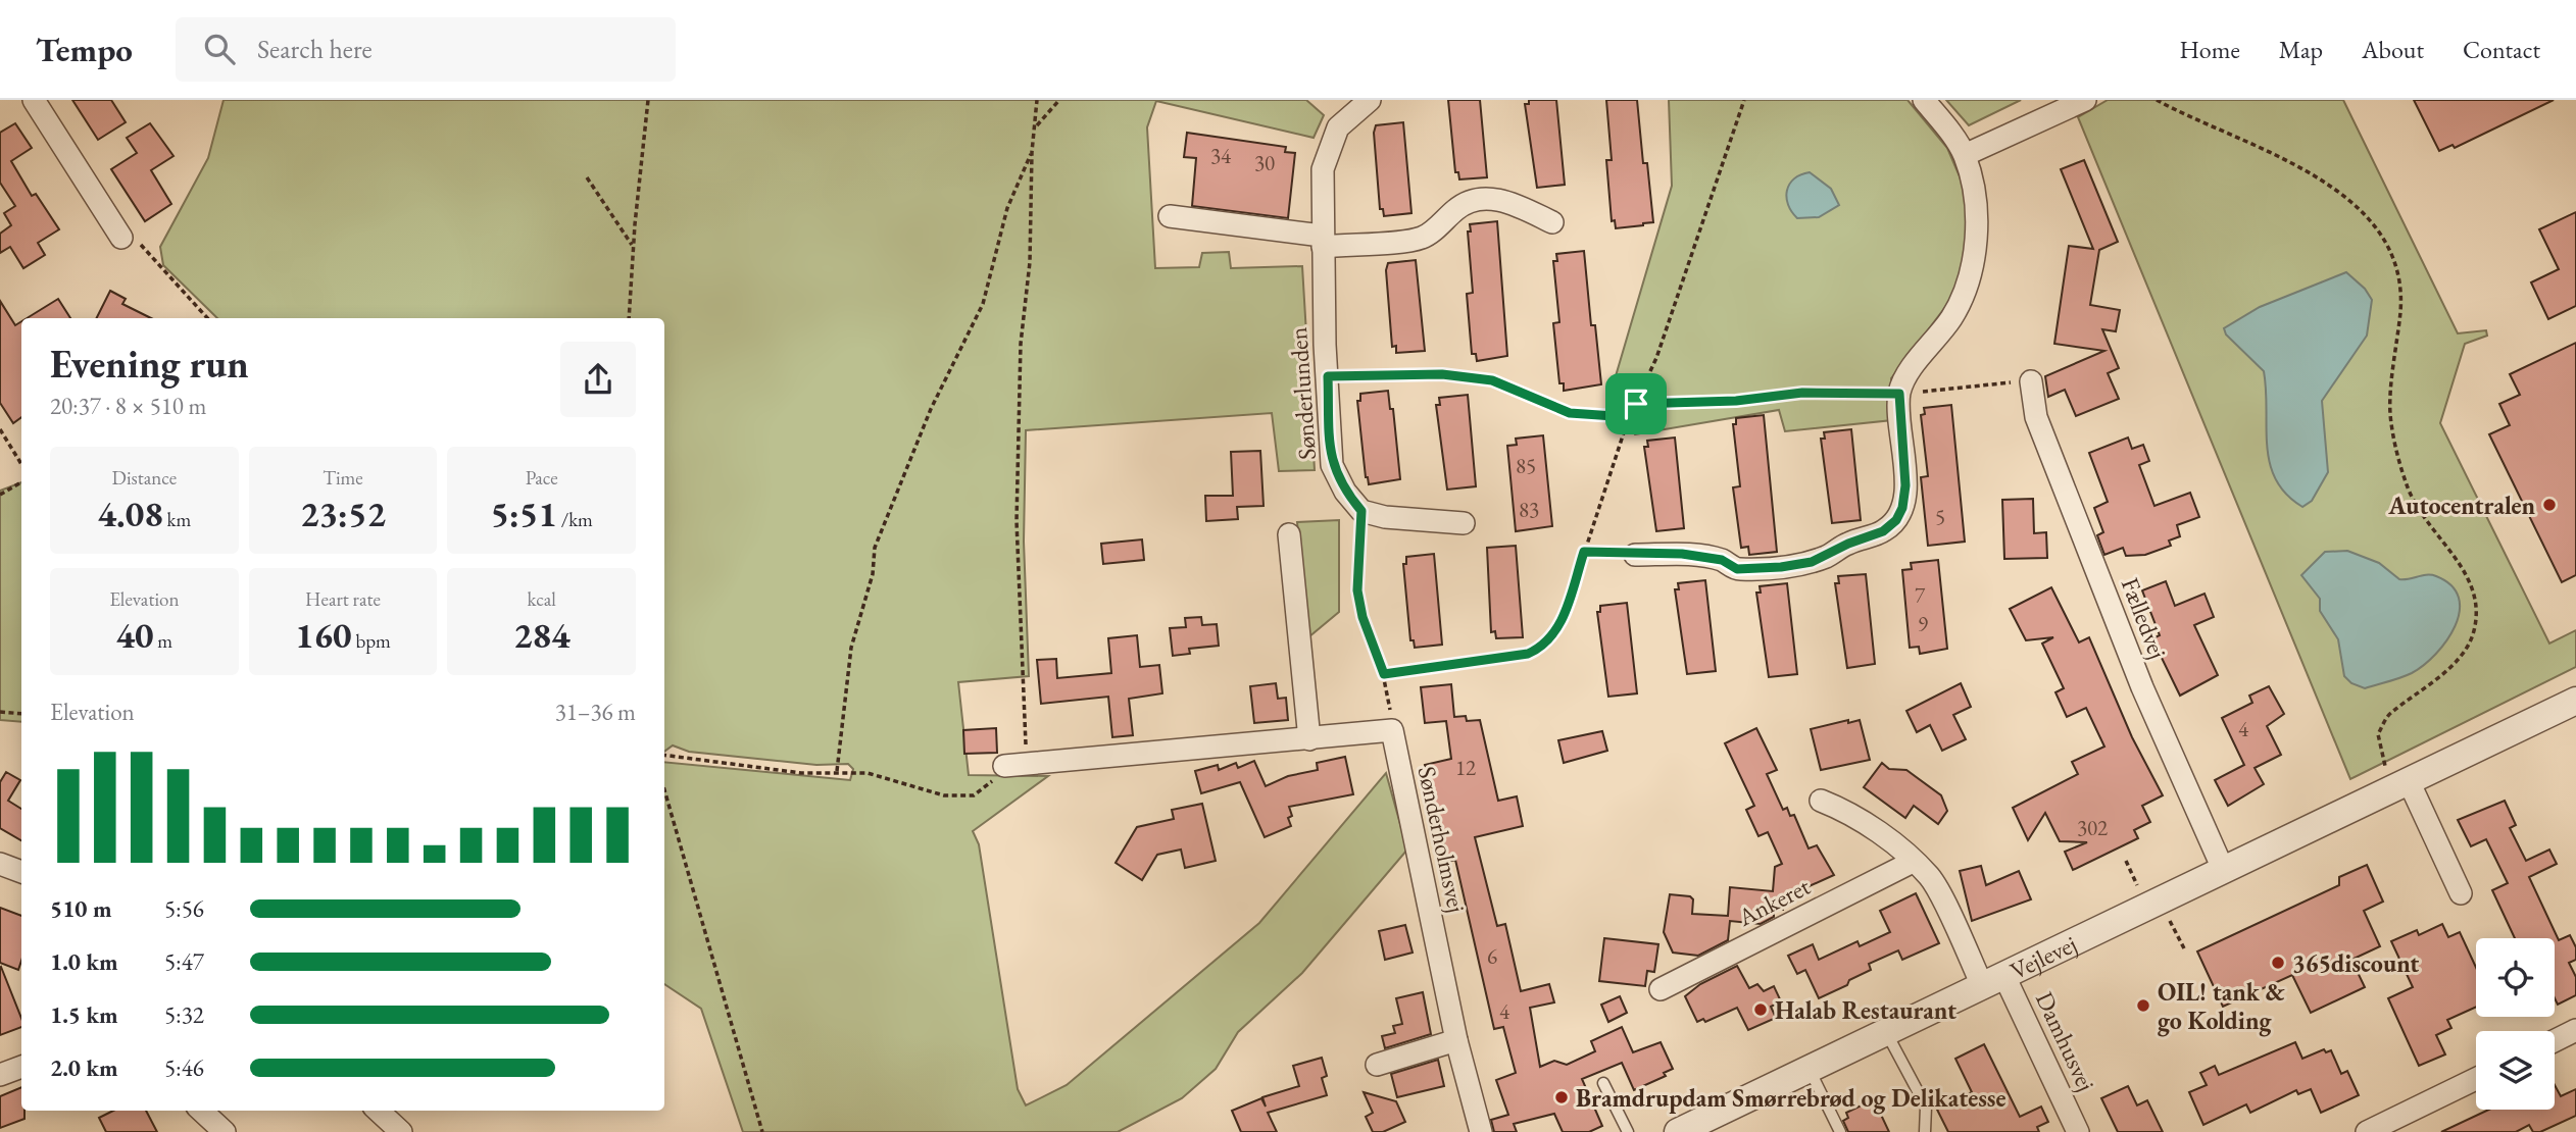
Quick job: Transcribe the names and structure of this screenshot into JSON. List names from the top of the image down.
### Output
{
  "streets": {
    "street": [
      "Sønderlunden",
      "Fælledvej",
      "Sønderholmsvej",
      "Ankeret",
      "Vejlevej",
      "Damhusvej"
    ]
  },
  "crossings": [
    ["Fælledvej", "Vejlevej"],
    ["Vejlevej", "Damhusvej"]
  ],
  "places": [
    "Autocentralen",
    "365discount",
    "OIL! tank & go Kolding",
    "Halab Restaurant",
    "Bramdrupdam Smørrebrød og Delikatesse"
  ],
  "house_numbers": [
    "34",
    "30",
    "85",
    "83",
    "5",
    "7",
    "9",
    "4",
    "12",
    "302",
    "6",
    "4"
  ],
  "page": {
    "header": "Tempo",
    "search": "Search here",
    "nav": [
      "Home",
      "Map",
      "About",
      "Contact"
    ],
    "heading": ["Evening run", "20:37 · 8 × 510 m"],
    "stats": [
      ["Distance", "4.08 km"],
      ["Time", "23:52"],
      ["Pace", "5:51 /km"],
      ["Elevation", "40 m"],
      ["Heart rate", "160 bpm"],
      ["kcal", "284"]
    ],
    "chart": ["Elevation", "31–36 m"],
    "list": [
      {
        "name": "510 m",
        "note": "5:56"
      },
      {
        "name": "1.0 km",
        "note": "5:47"
      },
      {
        "name": "1.5 km",
        "note": "5:32"
      },
      {
        "name": "2.0 km",
        "note": "5:46"
      }
    ]
  }
}
